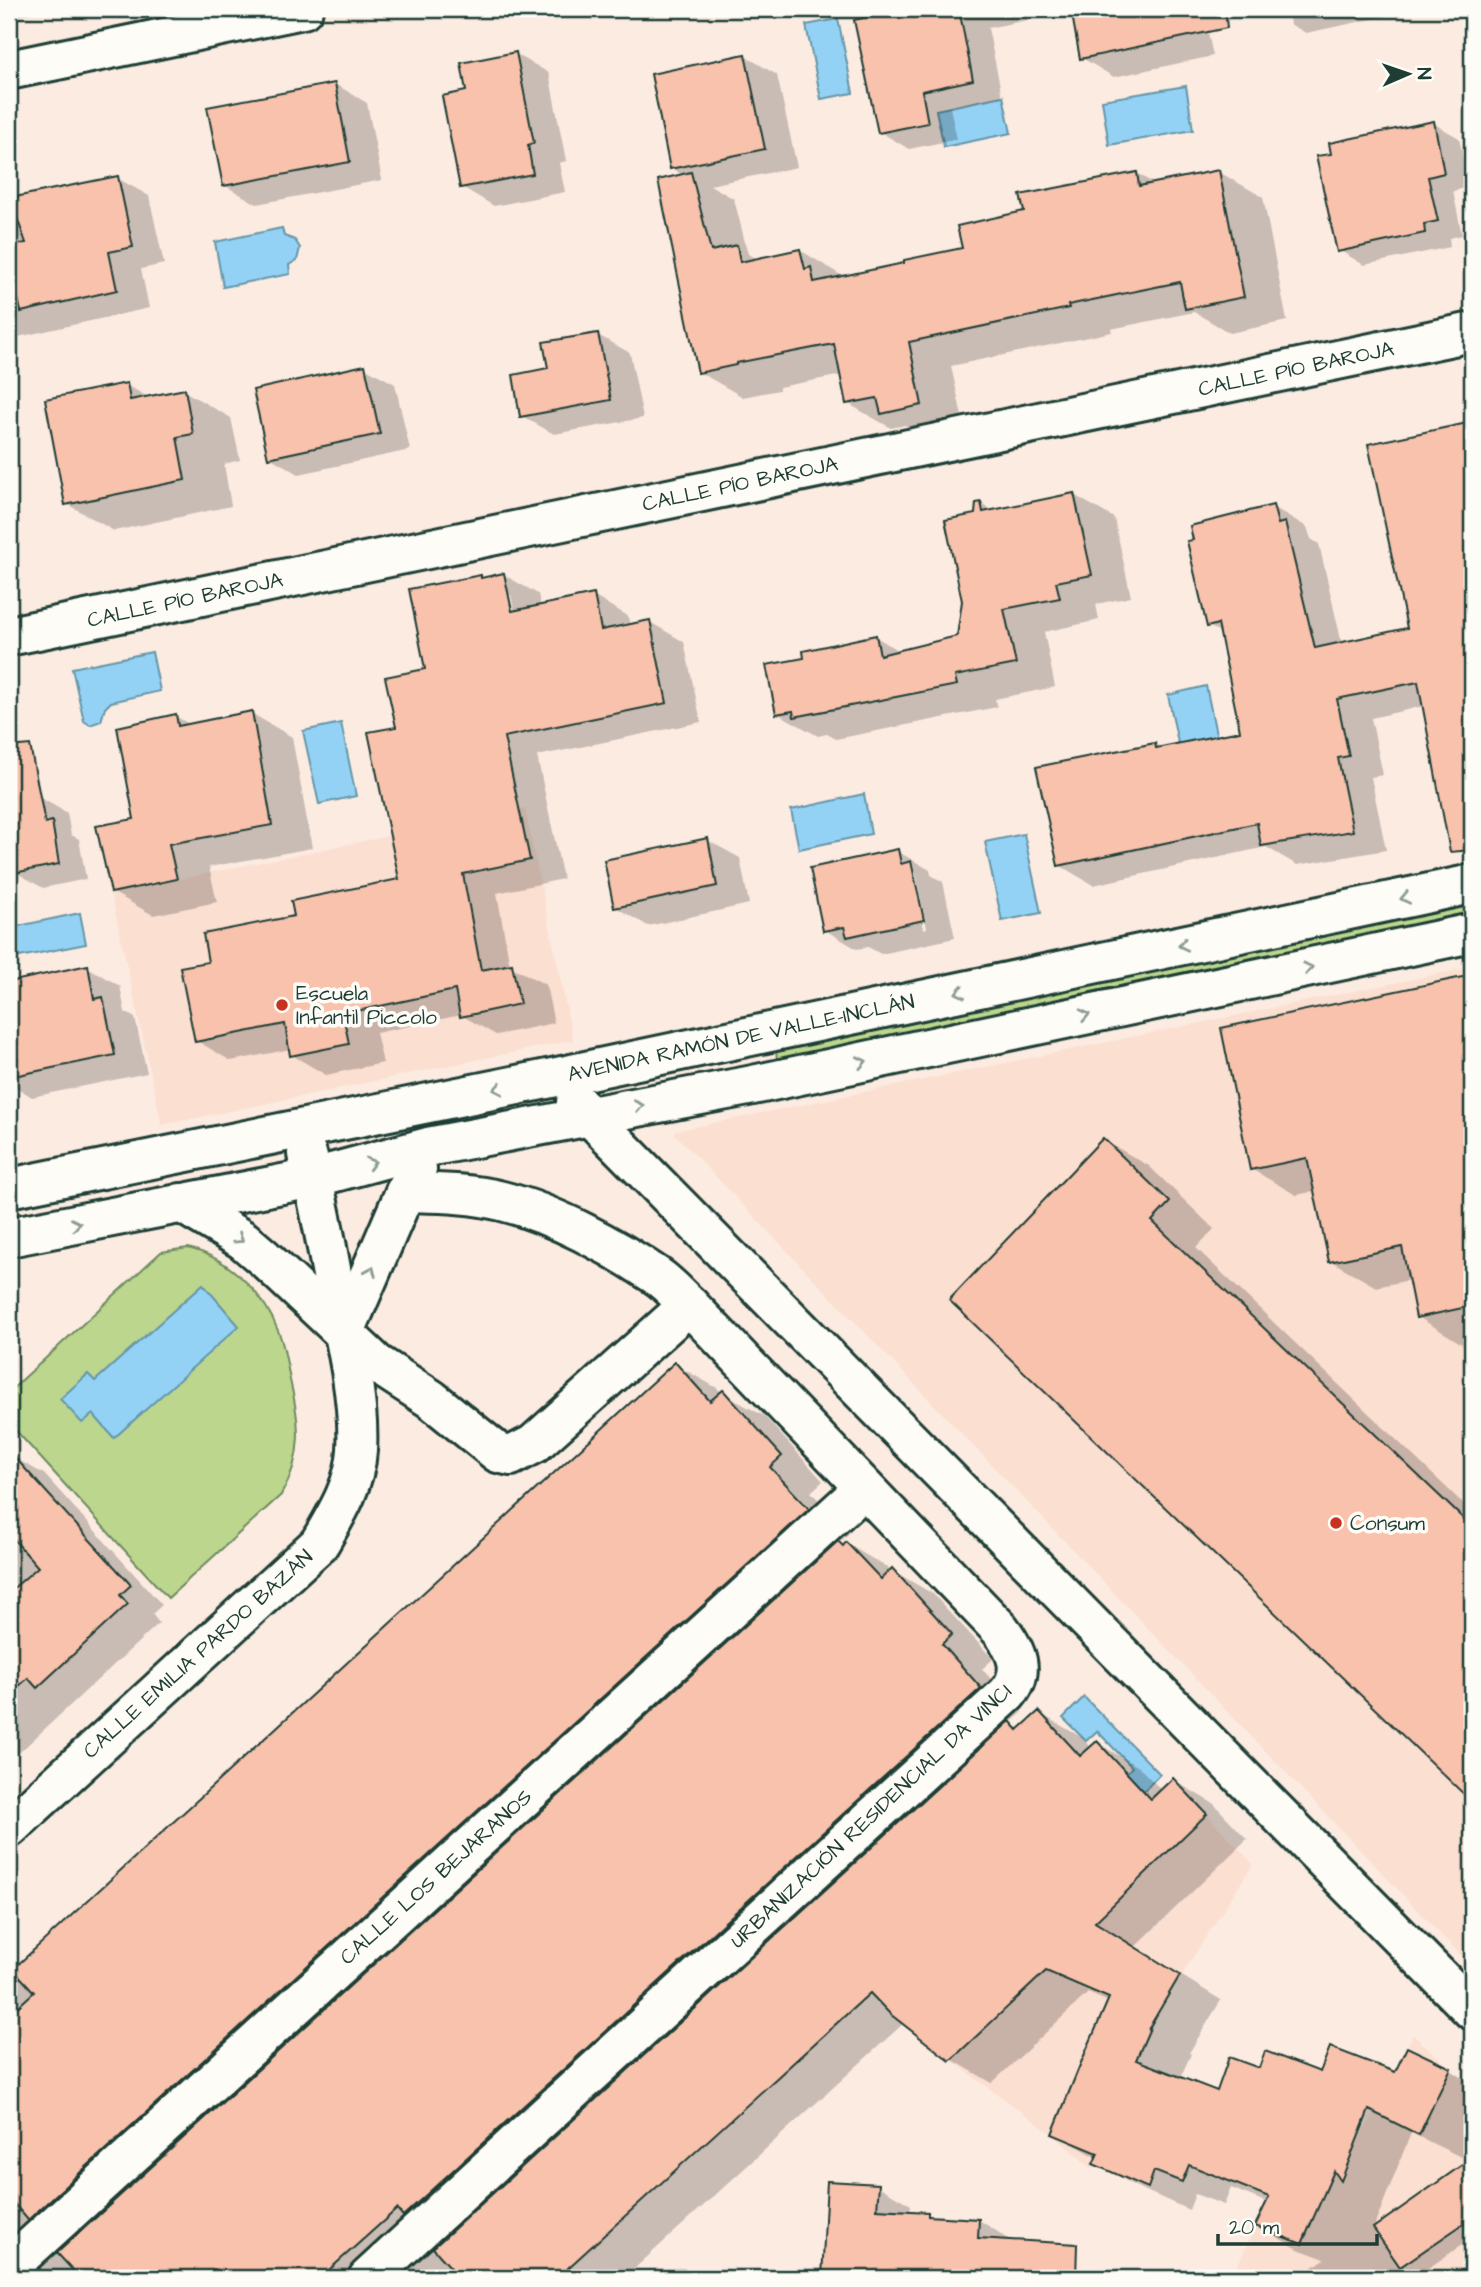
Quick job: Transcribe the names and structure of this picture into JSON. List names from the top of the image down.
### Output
{
  "streets": {
    "street": [
      "CALLE PÍO BAROJA",
      "AVENIDA RAMÓN DE VALLE-INCLÁN",
      "CALLE EMILIA PARDO BAZÁN",
      "URBANIZACIÓN RESIDENCIAL DA VINCI",
      "CALLE LOS BEJARANOS"
    ]
  },
  "crossings": [
    ["AVENIDA RAMÓN DE VALLE-INCLÁN", "CALLE EMILIA PARDO BAZÁN"],
    ["URBANIZACIÓN RESIDENCIAL DA VINCI", "CALLE LOS BEJARANOS"]
  ],
  "places": ["Escuela Infantil Piccolo", "Consum"],
  "scale_bar": "20 m",
  "north": "right"
}
